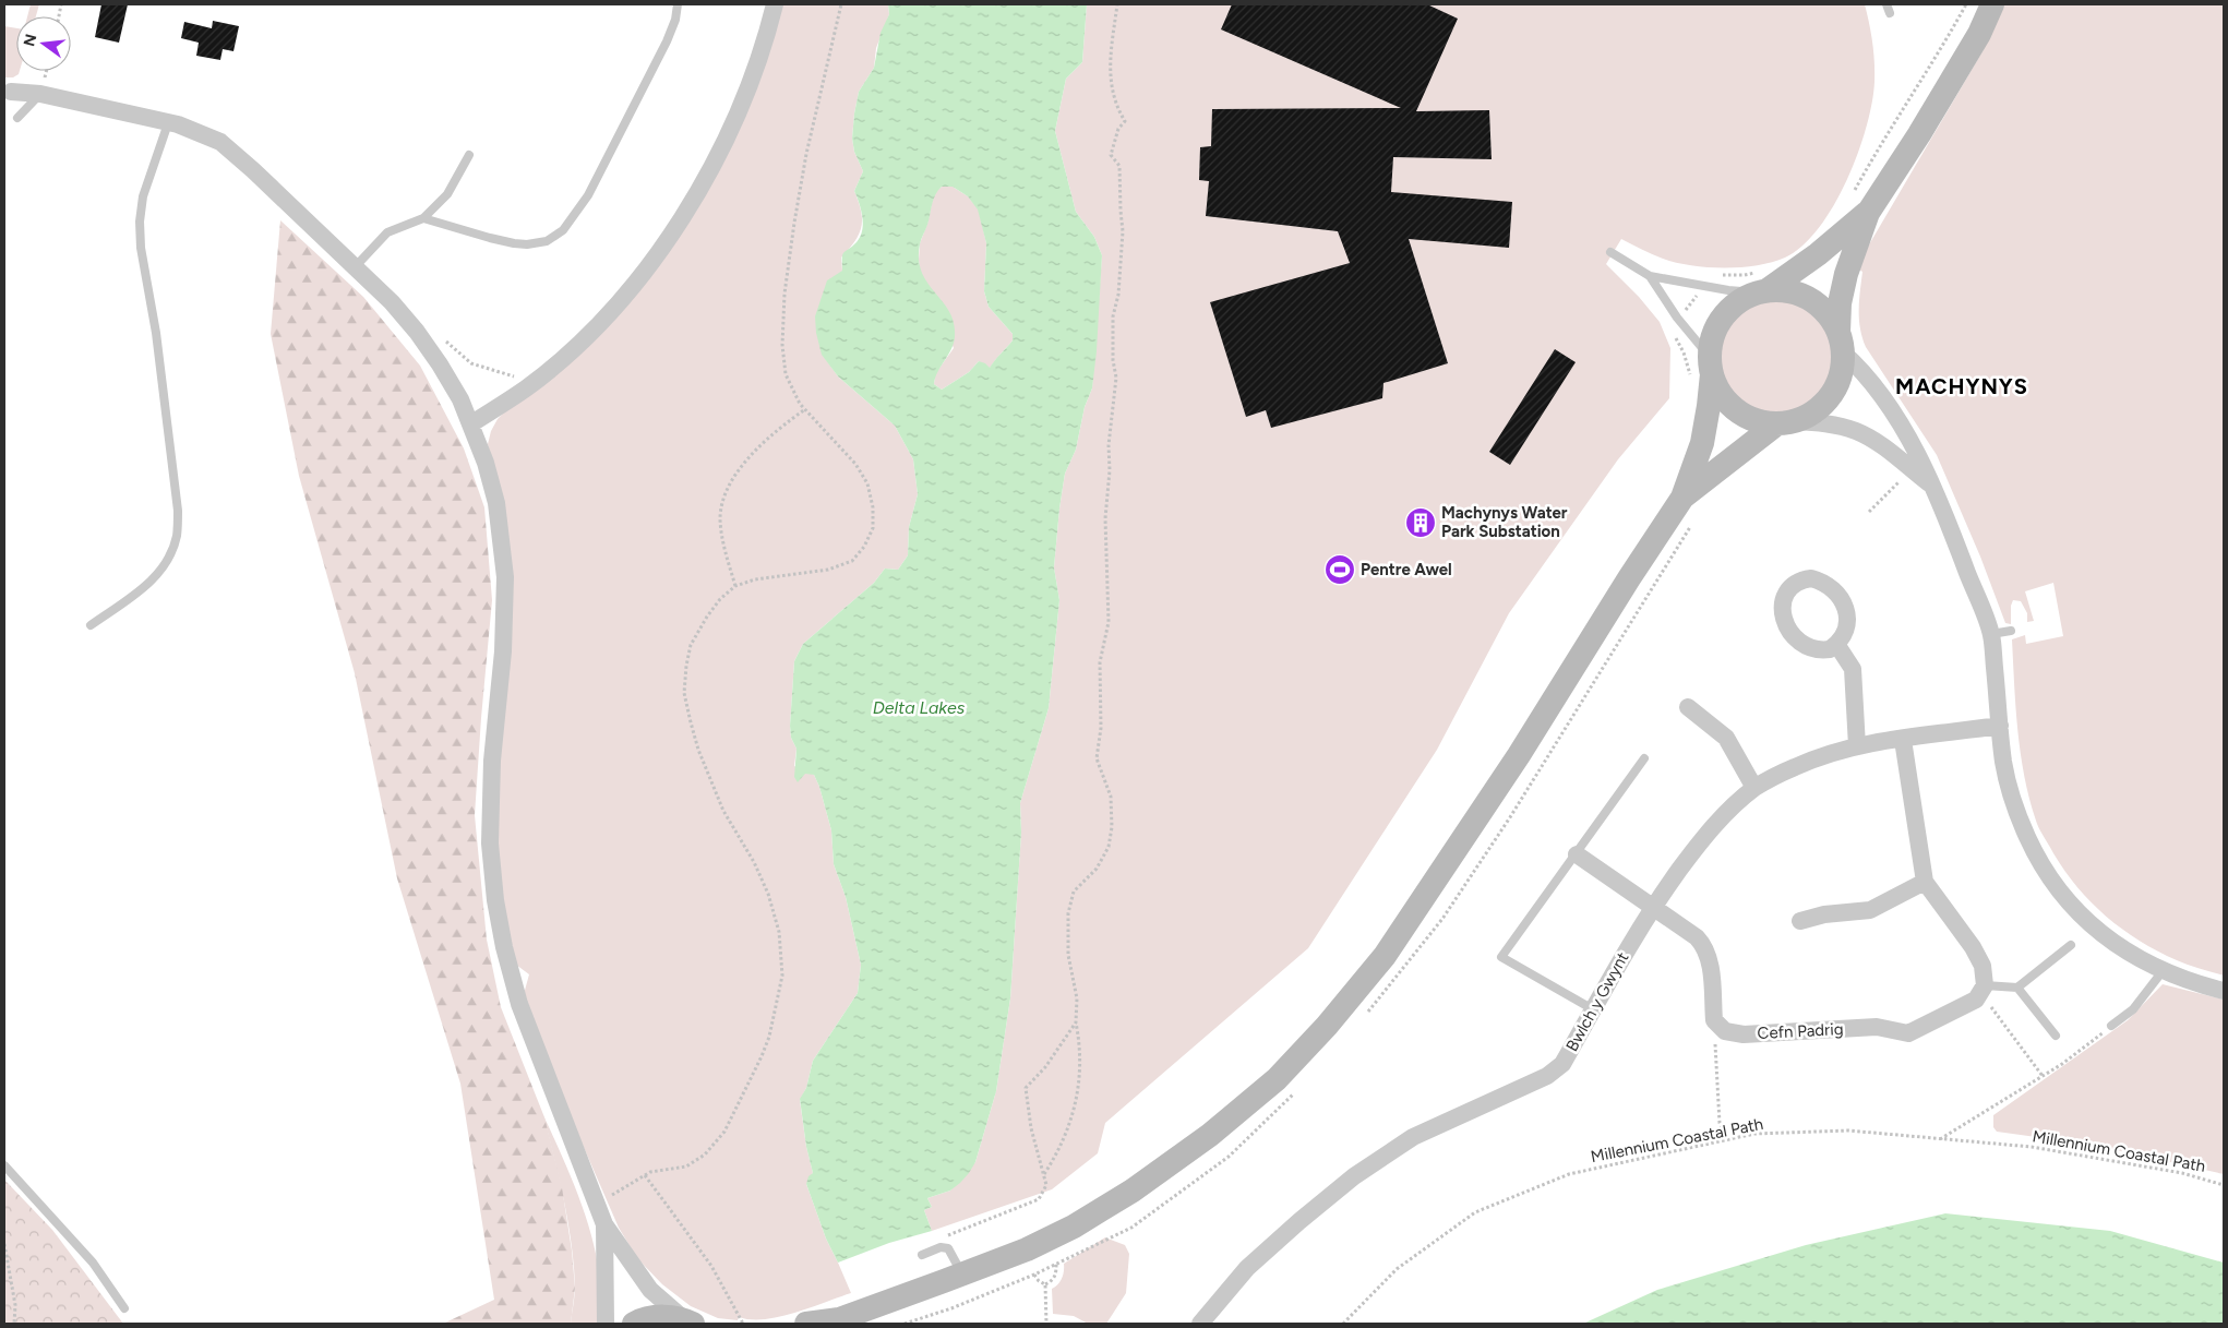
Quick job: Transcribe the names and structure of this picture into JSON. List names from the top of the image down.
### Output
{
  "streets": {
    "street": ["Bwlch y Gwynt", "Cefn Padrig"],
    "path": ["Millennium Coastal Path"]
  },
  "crossings": [
    ["Bwlch y Gwynt", "Cefn Padrig"]
  ],
  "districts": ["MACHYNYS"],
  "water": ["Delta Lakes"],
  "places": {
    "building": ["Machynys Water Park Substation"],
    "sports": ["Pentre Awel"]
  },
  "north": "left"
}
